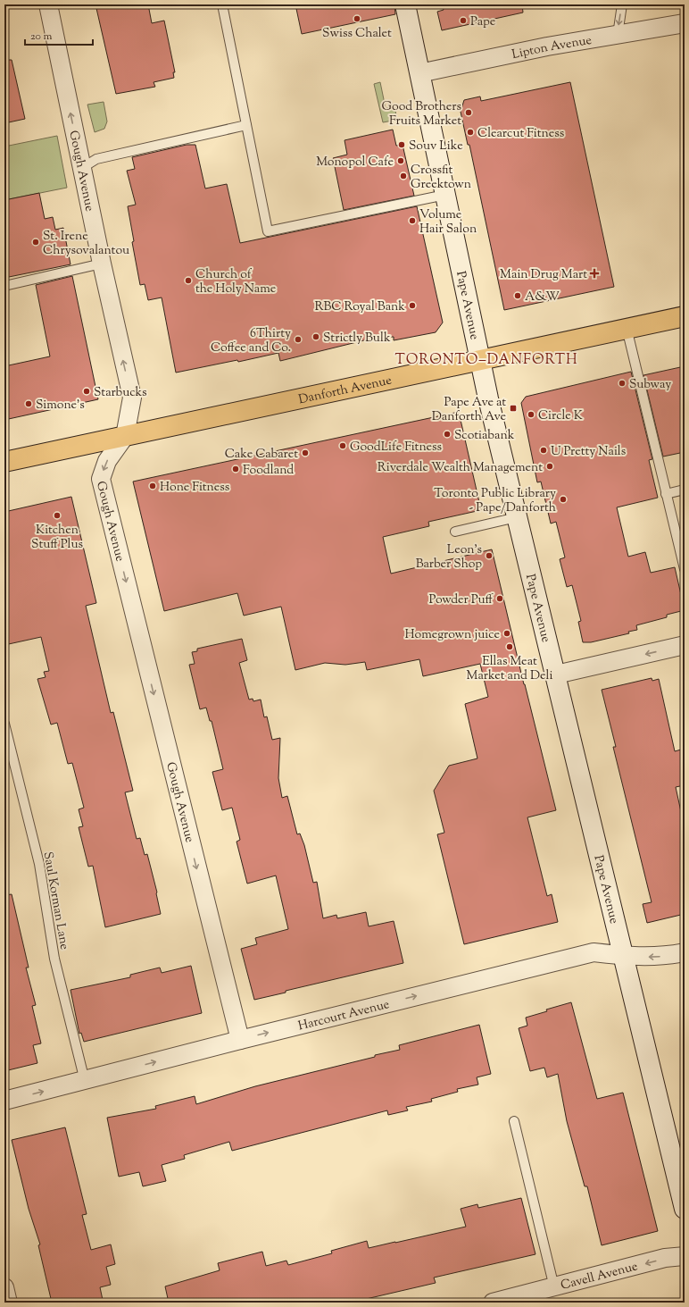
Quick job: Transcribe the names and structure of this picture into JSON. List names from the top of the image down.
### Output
{
  "streets": {
    "main road": ["Pape Avenue", "Danforth Avenue"],
    "street": [
      "Lipton Avenue",
      "Gough Avenue",
      "Harcourt Avenue",
      "Cavell Avenue"
    ],
    "lane": ["Saul Korman Lane"]
  },
  "crossings": [
    ["Lipton Avenue", "Pape Avenue"],
    ["Gough Avenue", "Danforth Avenue"],
    ["Gough Avenue", "Harcourt Avenue"],
    ["Pape Avenue", "Danforth Avenue"],
    ["Pape Avenue", "Harcourt Avenue"],
    ["Saul Korman Lane", "Harcourt Avenue"]
  ],
  "one_way": ["Harcourt Avenue", "Cavell Avenue"],
  "districts": ["TORONTO–DANFORTH"],
  "places": {
    "other": [
      "Swiss Chalet",
      "Pape",
      "Good Brothers Fruits Market",
      "Clearcut Fitness",
      "Souv Like",
      "Monopol Cafe",
      "Crossfit Greektown",
      "Volume Hair Salon",
      "St. Irene Chrysovalantou",
      "Church of the Holy Name",
      "A&W",
      "RBC Royal Bank",
      "Strictly Bulk",
      "6Thirty Coffee and Co.",
      "Subway",
      "Starbucks",
      "Simone's",
      "Circle K",
      "Scotiabank",
      "GoodLife Fitness",
      "U Pretty Nails",
      "Cake Cabaret",
      "Riverdale Wealth Management",
      "Foodland",
      "Hone Fitness",
      "Toronto Public Library - Pape/Danforth",
      "Kitchen Stuff Plus",
      "Leon’s Barber Shop",
      "Powder Puff",
      "Homegrown juice",
      "Ellas Meat Market and Deli"
    ],
    "health": ["Main Drug Mart"],
    "transit": ["Pape Ave at Danforth Ave"]
  },
  "scale_bar": "20 m"
}
